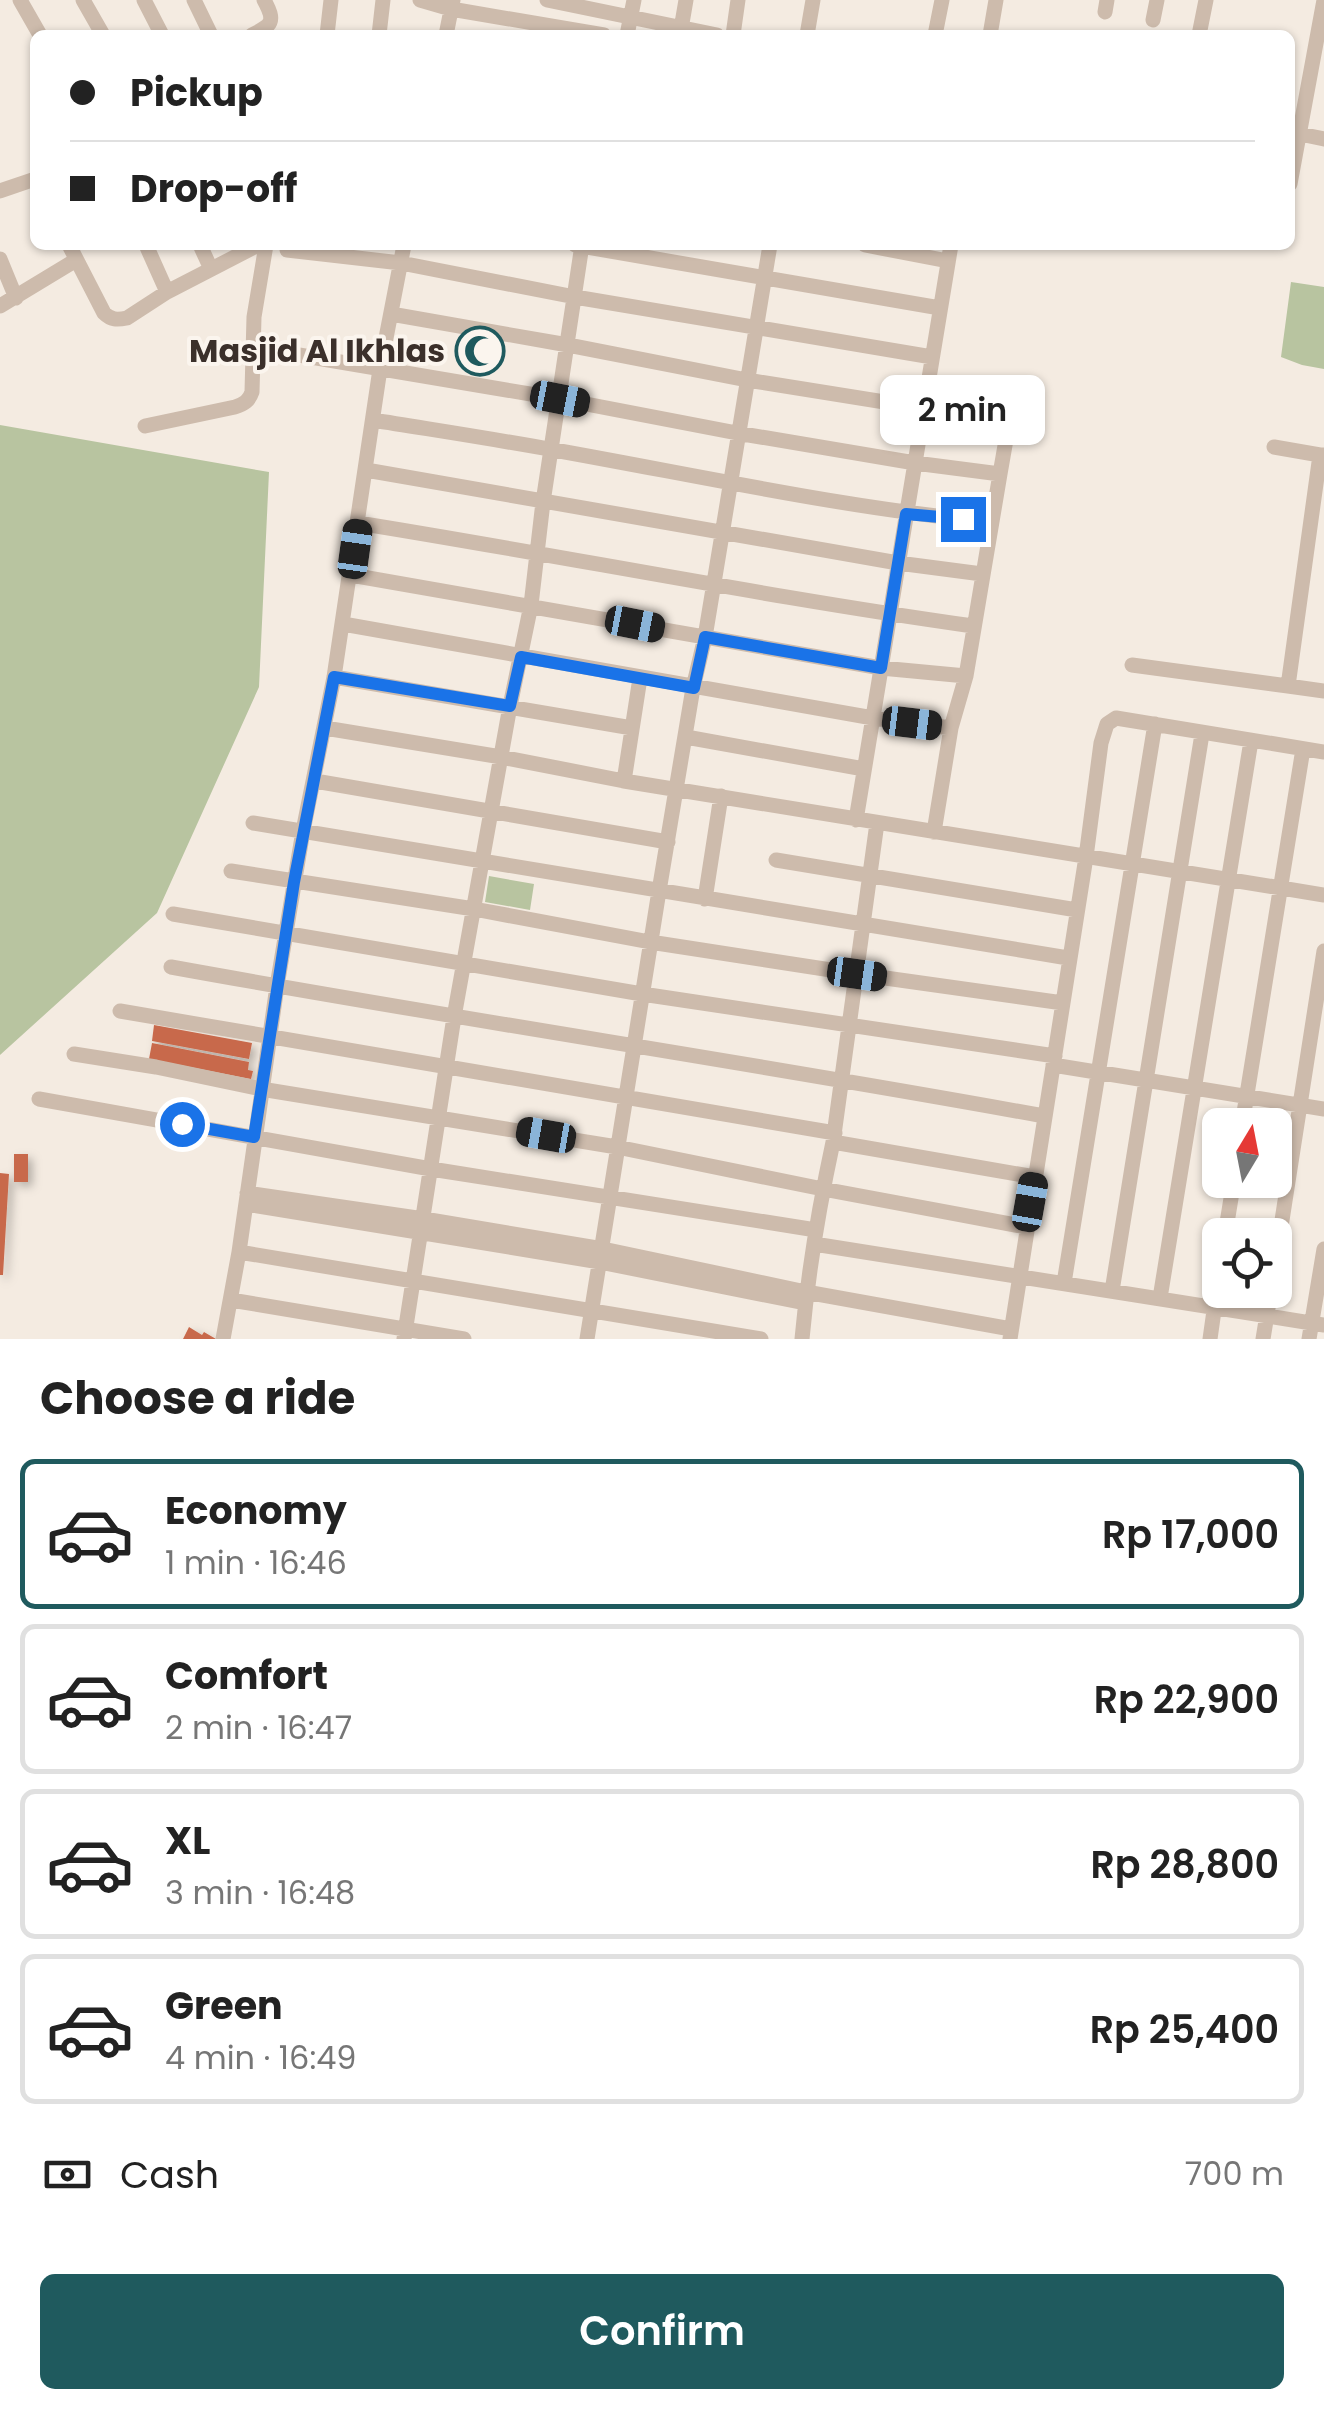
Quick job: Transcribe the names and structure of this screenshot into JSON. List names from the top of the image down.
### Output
{
  "places": {
    "mosque": ["Masjid Al Ikhlas"]
  },
  "north": "top",
  "page": {
    "banner": ["Pickup", "Drop-off"],
    "bubble": "2 min",
    "heading": "Choose a ride",
    "list": [
      {
        "name": "Economy",
        "note": "1 min · 16:46",
        "value": "Rp 17,000"
      },
      {
        "name": "Comfort",
        "note": "2 min · 16:47",
        "value": "Rp 22,900"
      },
      {
        "name": "XL",
        "note": "3 min · 16:48",
        "value": "Rp 28,800"
      },
      {
        "name": "Green",
        "note": "4 min · 16:49",
        "value": "Rp 25,400"
      }
    ],
    "pay": ["Cash", "700 m"],
    "buttons": "Confirm"
  }
}
